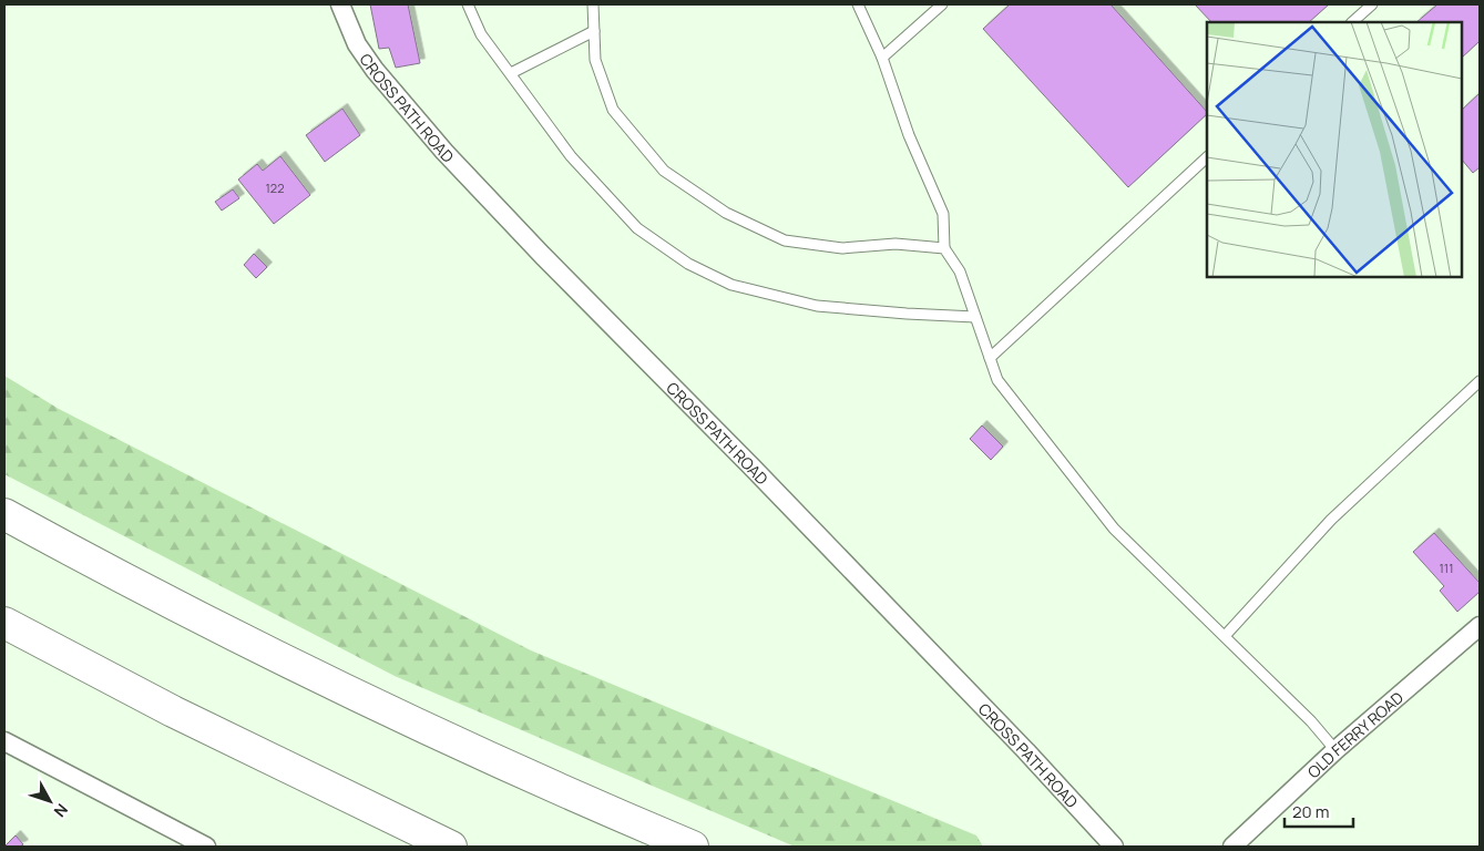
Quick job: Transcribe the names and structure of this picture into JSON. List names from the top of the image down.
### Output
{
  "streets": {
    "street": ["CROSS PATH ROAD", "OLD FERRY ROAD"]
  },
  "house_numbers": ["122", "111"],
  "scale_bar": "20 m",
  "north": "bottom right"
}
